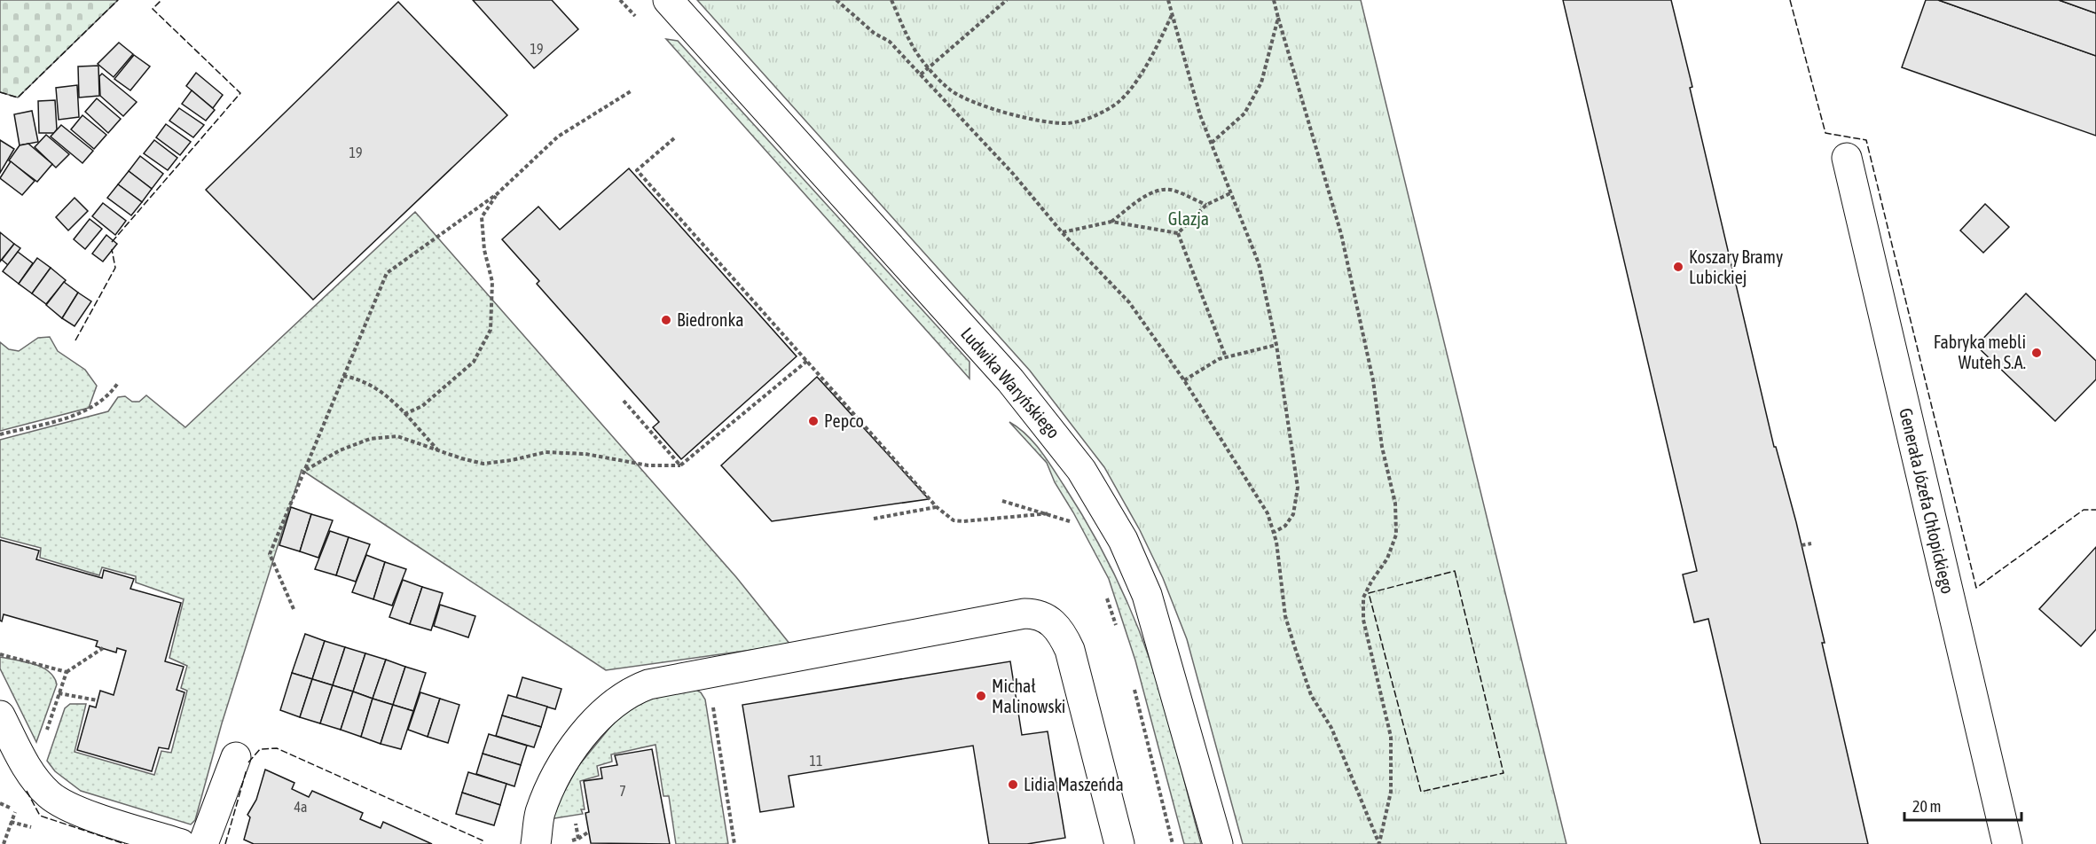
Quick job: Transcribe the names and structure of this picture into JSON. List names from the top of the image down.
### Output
{
  "streets": {
    "street": ["Ludwika Waryńskiego", "Generała Józefa Chłopickiego"]
  },
  "parks": ["Glazja"],
  "places": [
    "Koszary Bramy Lubickiej",
    "Biedronka",
    "Fabryka mebli Wuteh S.A.",
    "Pepco",
    "Michał Malinowski",
    "Lidia Maszeńda"
  ],
  "house_numbers": [
    "19",
    "19",
    "11",
    "7",
    "4a"
  ],
  "scale_bar": "20 m"
}
